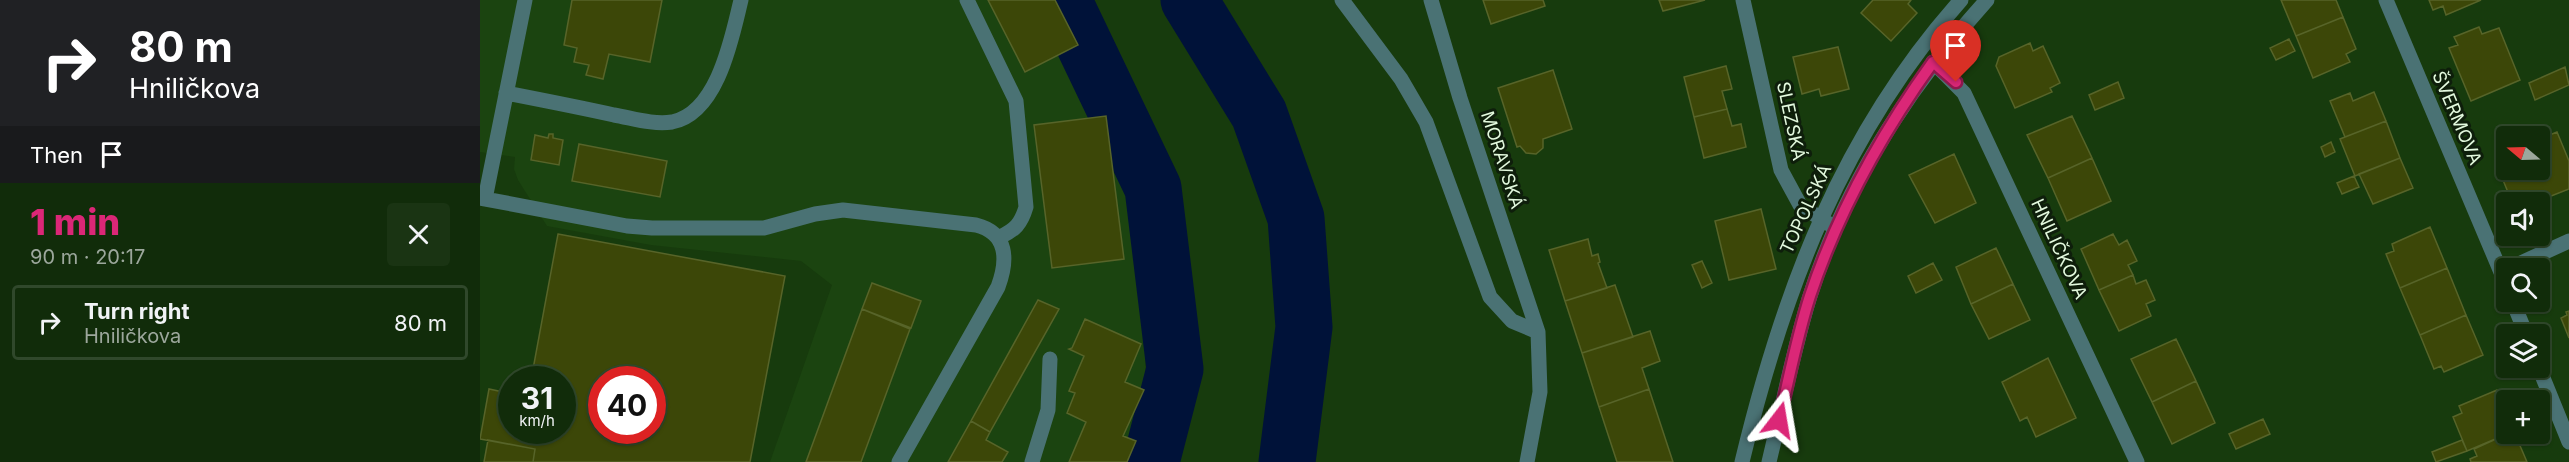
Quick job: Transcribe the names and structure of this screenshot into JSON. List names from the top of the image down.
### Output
{
  "streets": {
    "street": [
      "ŠVERMOVA",
      "SLEZSKÁ",
      "MORAVSKÁ",
      "TOPOLSKÁ",
      "HNILIČKOVA"
    ]
  },
  "crossings": [
    ["SLEZSKÁ", "TOPOLSKÁ"],
    ["TOPOLSKÁ", "HNILIČKOVA"]
  ],
  "north": "left",
  "page": {
    "turn": ["80 m", "Hniličkova"],
    "then": "Then",
    "map_buttons": "+",
    "heading": ["1 min", "90 m · 20:17"],
    "list": [
      {
        "name": "Turn right",
        "note": "Hniličkova",
        "value": "80 m"
      }
    ],
    "speed": "31 km/h",
    "limit": "40"
  }
}
